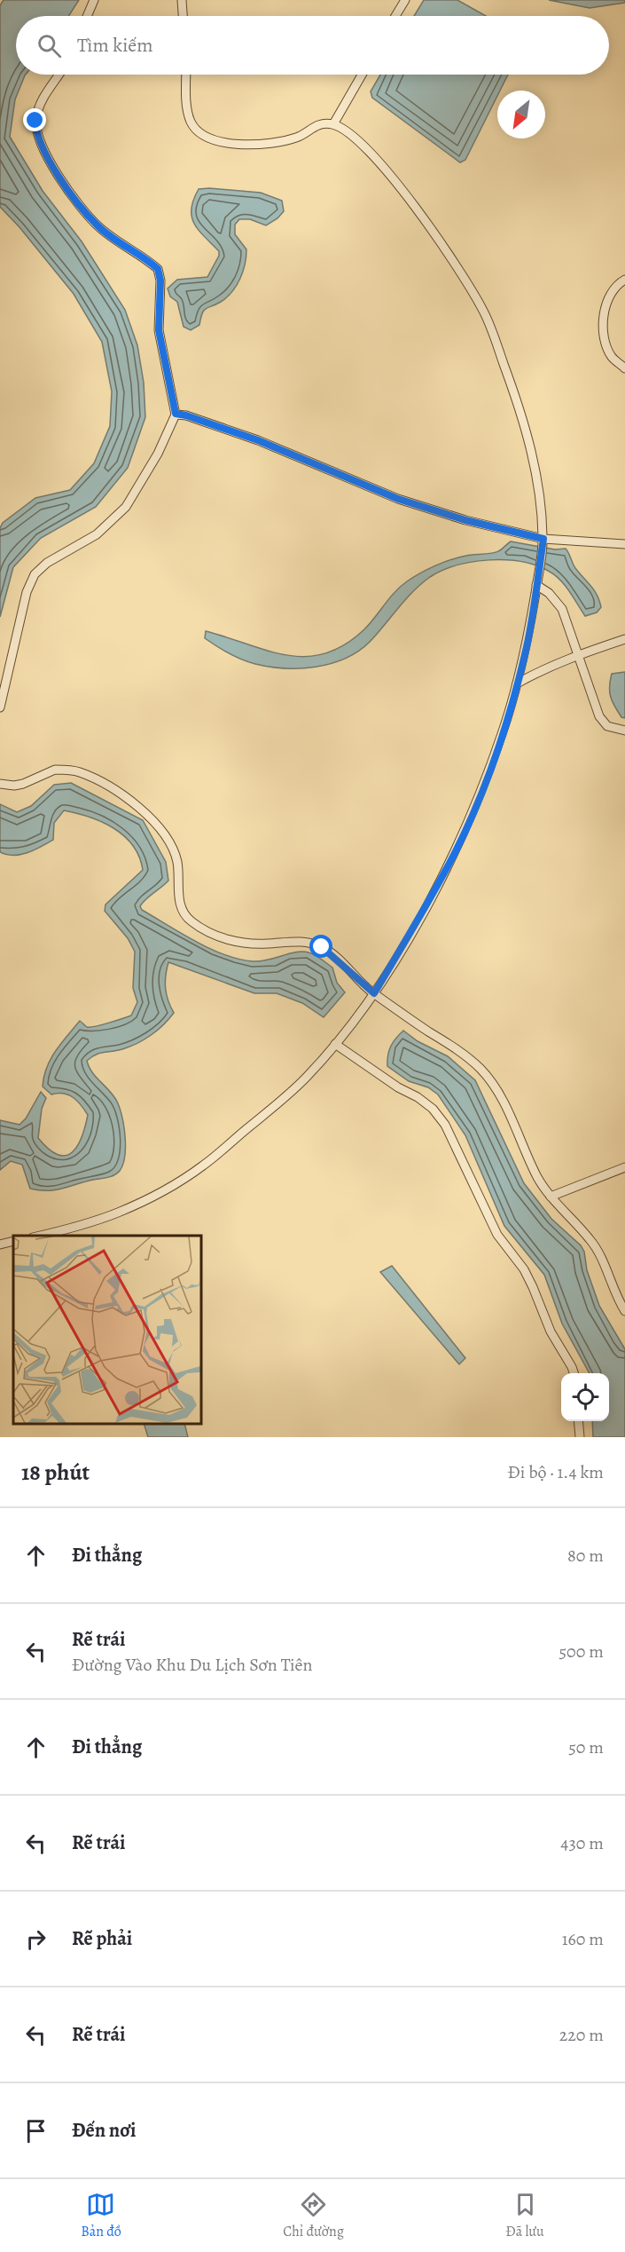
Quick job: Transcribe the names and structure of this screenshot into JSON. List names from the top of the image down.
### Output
{
  "north": "bottom left",
  "page": {
    "search": "Tìm kiếm",
    "heading": ["18 phút", "Đi bộ · 1.4 km"],
    "list": [
      ["Đi thẳng", "80 m"],
      ["Rẽ trái", "Đường Vào Khu Du Lịch Sơn Tiên", "500 m"],
      ["Đi thẳng", "50 m"],
      ["Rẽ trái", "430 m"],
      ["Rẽ phải", "160 m"],
      ["Rẽ trái", "220 m"],
      "Đến nơi"
    ],
    "nav": ["Bản đồ", "Chỉ đường", "Đã lưu"]
  }
}
